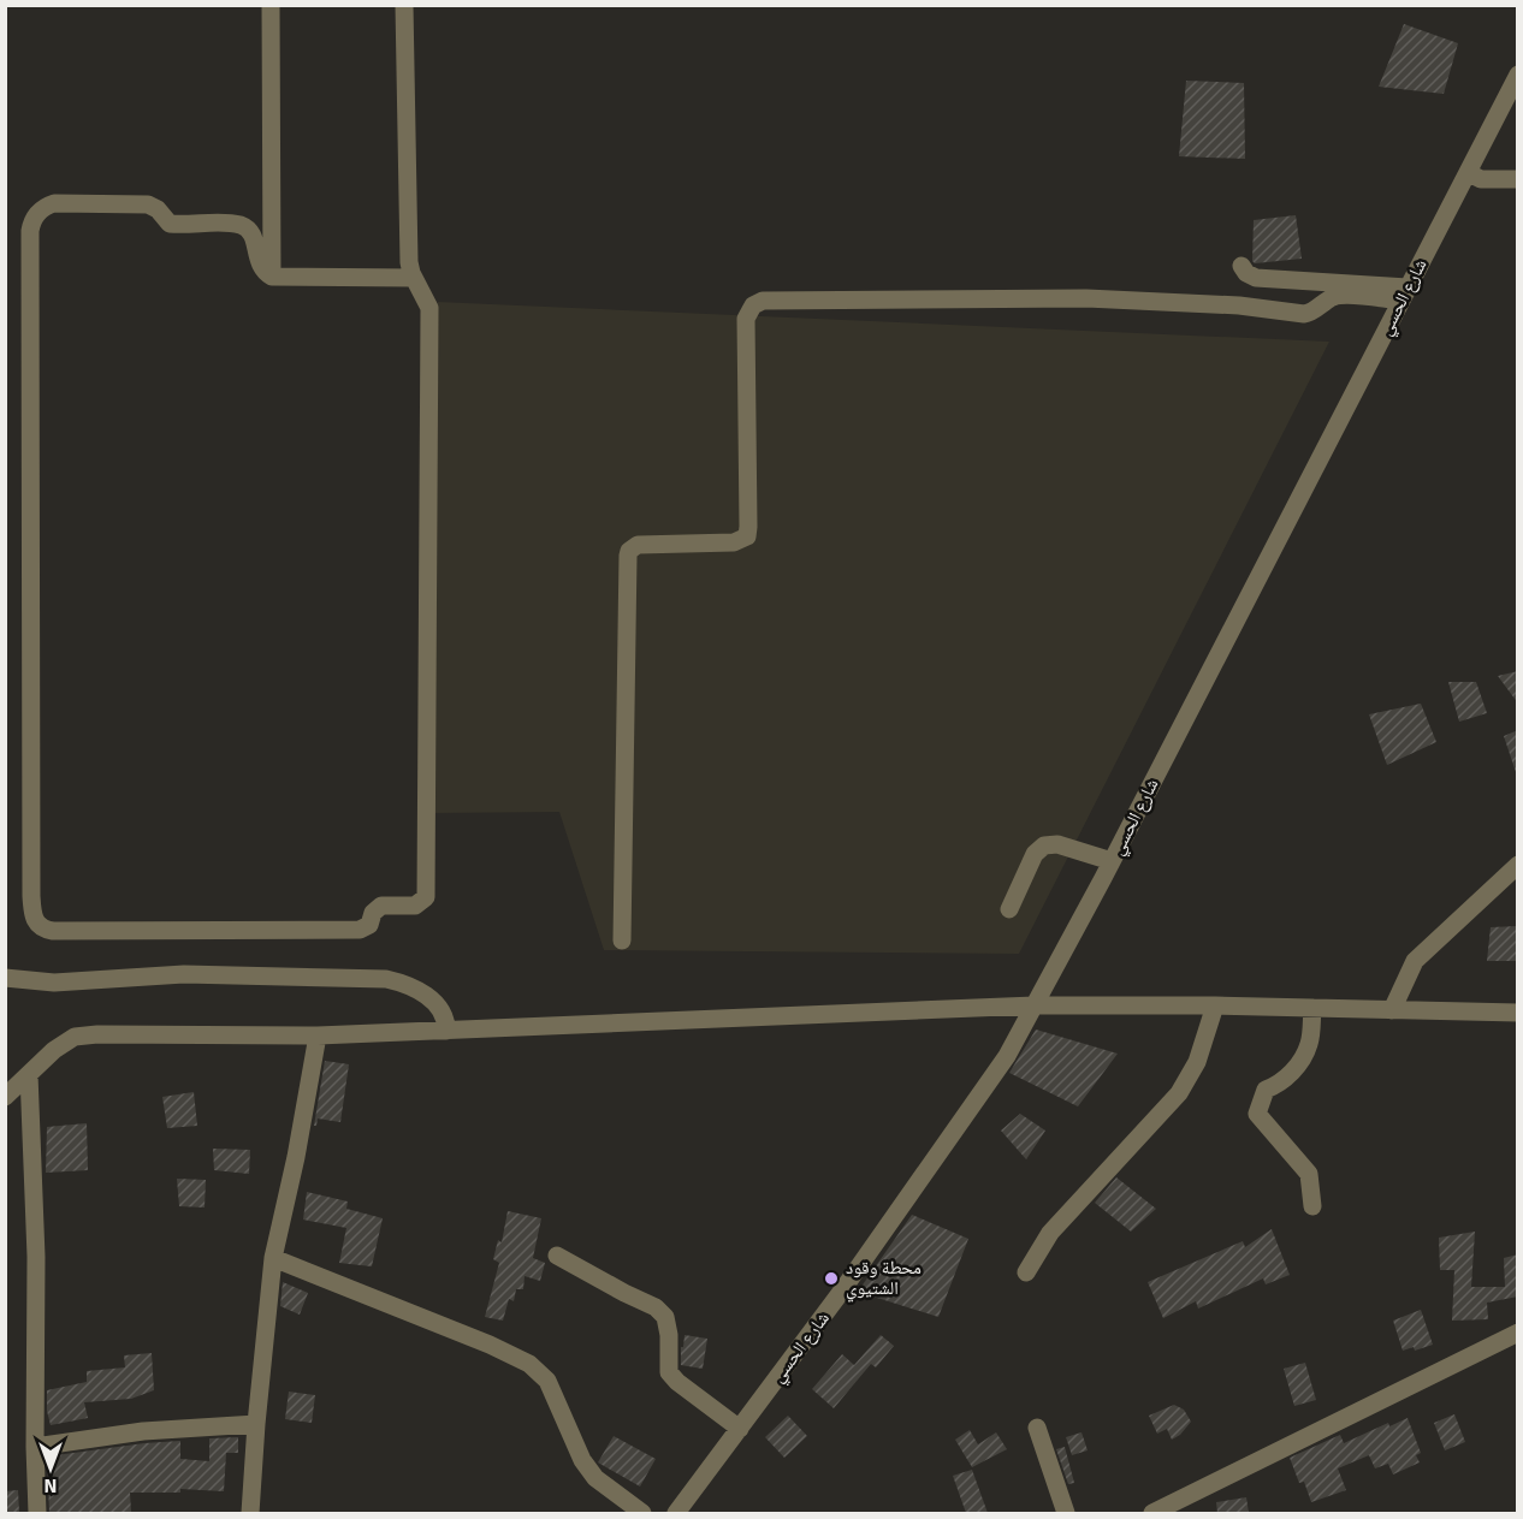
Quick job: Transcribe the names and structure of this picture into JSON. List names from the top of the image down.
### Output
{
  "streets": {
    "street": ["شارع الحسي"]
  },
  "places": ["محطة وقود الشتيوي"],
  "north": "bottom"
}
